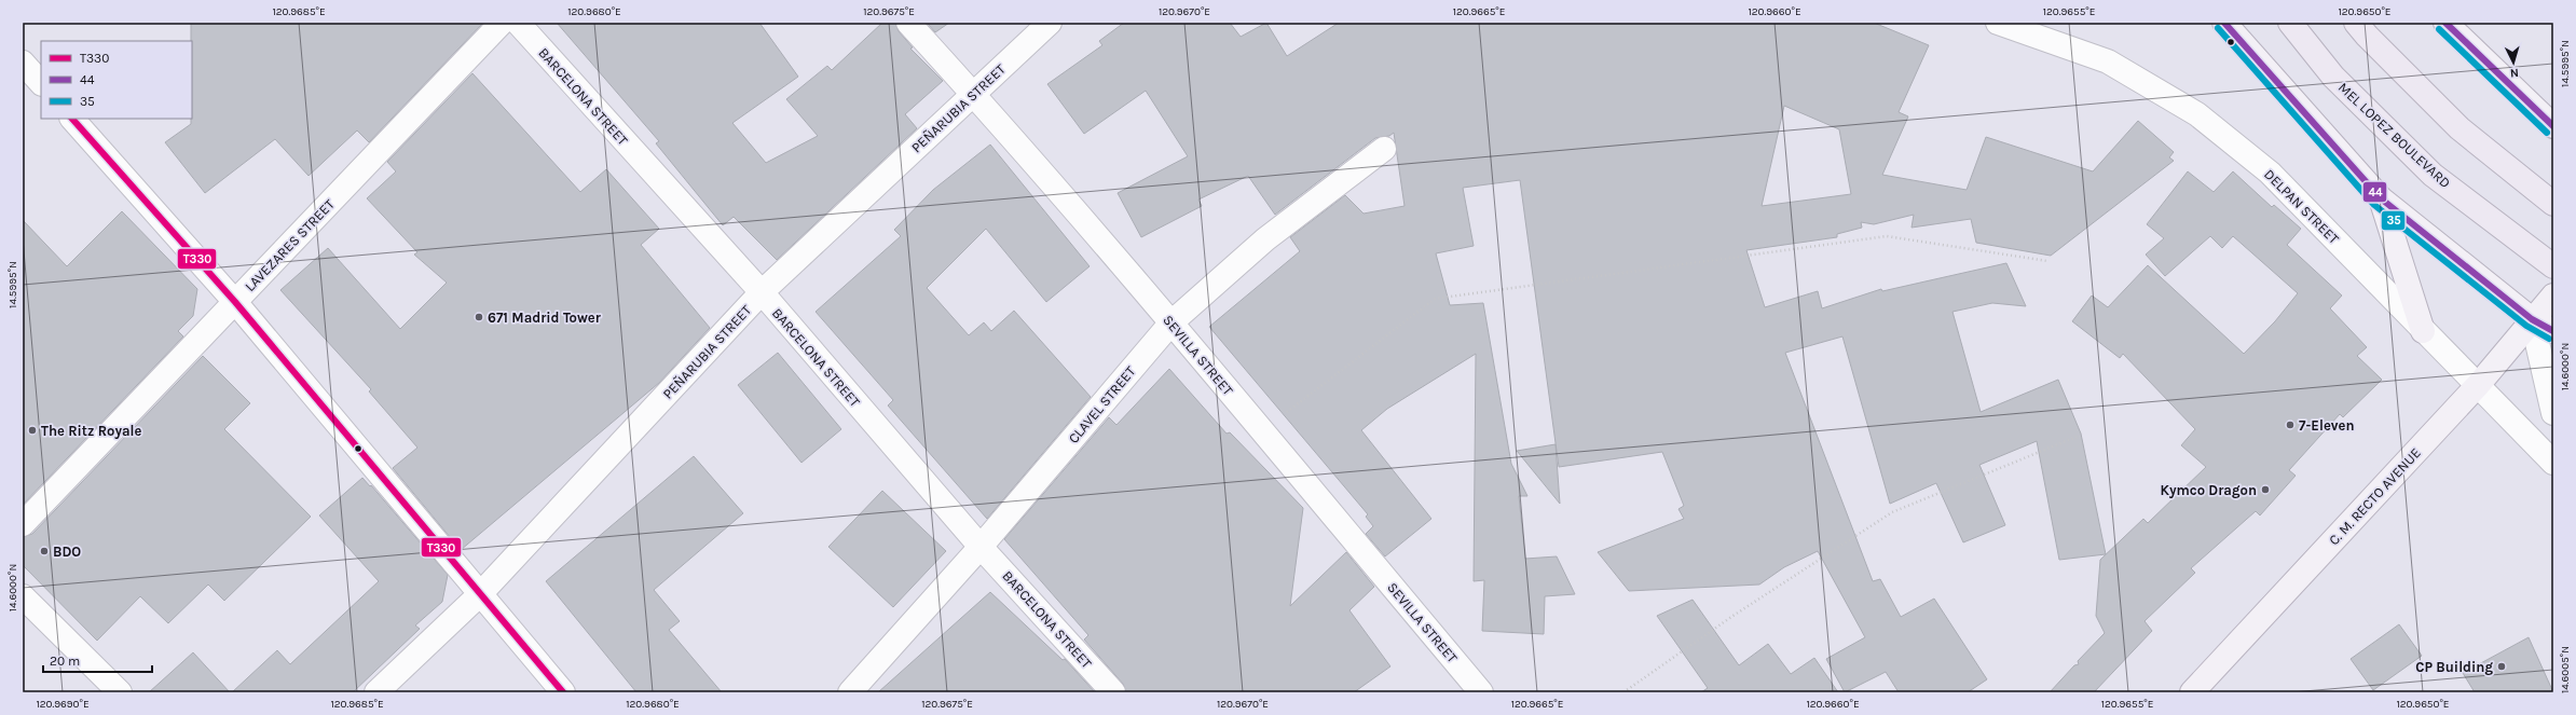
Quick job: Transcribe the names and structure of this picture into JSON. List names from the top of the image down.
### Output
{
  "streets": {
    "highway": ["MEL LOPEZ BOULEVARD"],
    "main road": ["C. M. RECTO AVENUE"],
    "street": [
      "BARCELONA STREET",
      "PEÑARUBIA STREET",
      "DELPAN STREET",
      "LAVEZARES STREET",
      "SEVILLA STREET",
      "CLAVEL STREET"
    ]
  },
  "crossings": [
    ["BARCELONA STREET", "PEÑARUBIA STREET"],
    ["BARCELONA STREET", "CLAVEL STREET"],
    ["PEÑARUBIA STREET", "SEVILLA STREET"],
    ["DELPAN STREET", "C. M. RECTO AVENUE"],
    ["SEVILLA STREET", "CLAVEL STREET"]
  ],
  "places": [
    "671 Madrid Tower",
    "7-Eleven",
    "The Ritz Royale",
    "Kymco Dragon",
    "BDO",
    "CP Building"
  ],
  "lines": ["transit line 44", "transit line 35", "transit line T330"],
  "legend": ["T330", "44", "35"],
  "scale_bar": "20 m",
  "north": "bottom",
  "coordinates": [
    "120.9685°E",
    "120.9680°E",
    "120.9675°E",
    "120.9670°E",
    "120.9665°E",
    "120.9660°E",
    "120.9655°E",
    "120.9650°E",
    "14.5995°N",
    "14.6000°N",
    "14.6005°N",
    "120.9690°E"
  ]
}
